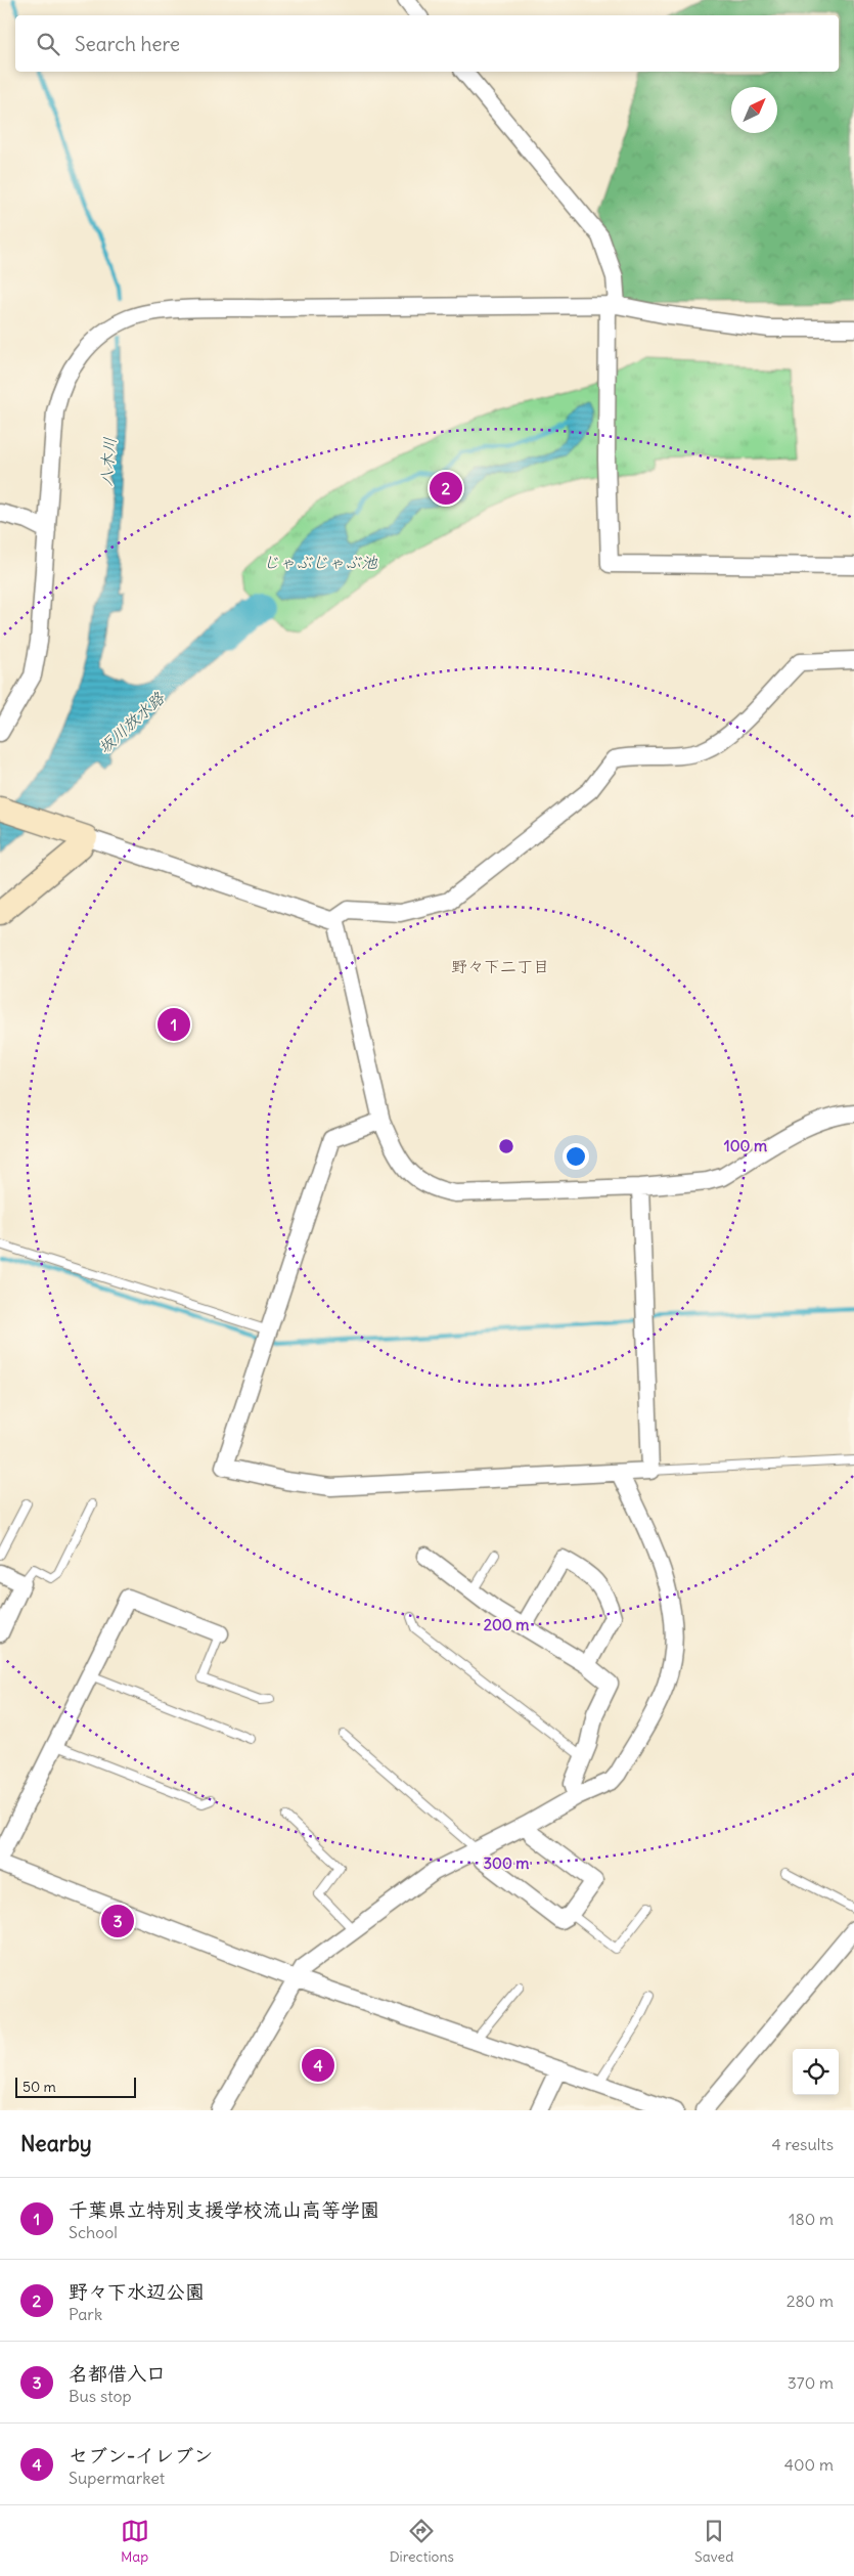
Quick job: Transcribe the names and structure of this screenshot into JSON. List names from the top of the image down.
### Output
{
  "districts": ["野々下二丁目"],
  "water": ["八木川", "じゃぶじゃぶ池", "坂川放水路"],
  "scale_bar": "50 m",
  "north": "top right",
  "page": {
    "search": "Search here",
    "pins": [
      "2",
      "1",
      "3",
      "4"
    ],
    "scale": "50 m",
    "heading": ["Nearby", "4 results"],
    "list": [
      {
        "mark": "1",
        "name": "千葉県立特別支援学校流山高等学園",
        "note": "School",
        "value": "180 m"
      },
      {
        "mark": "2",
        "name": "野々下水辺公園",
        "note": "Park",
        "value": "280 m"
      },
      {
        "mark": "3",
        "name": "名都借入口",
        "note": "Bus stop",
        "value": "370 m"
      },
      {
        "mark": "4",
        "name": "セブン-イレブン",
        "note": "Supermarket",
        "value": "400 m"
      }
    ],
    "nav": ["Map", "Directions", "Saved"]
  },
  "rings": ["100 m", "200 m", "300 m"]
}
